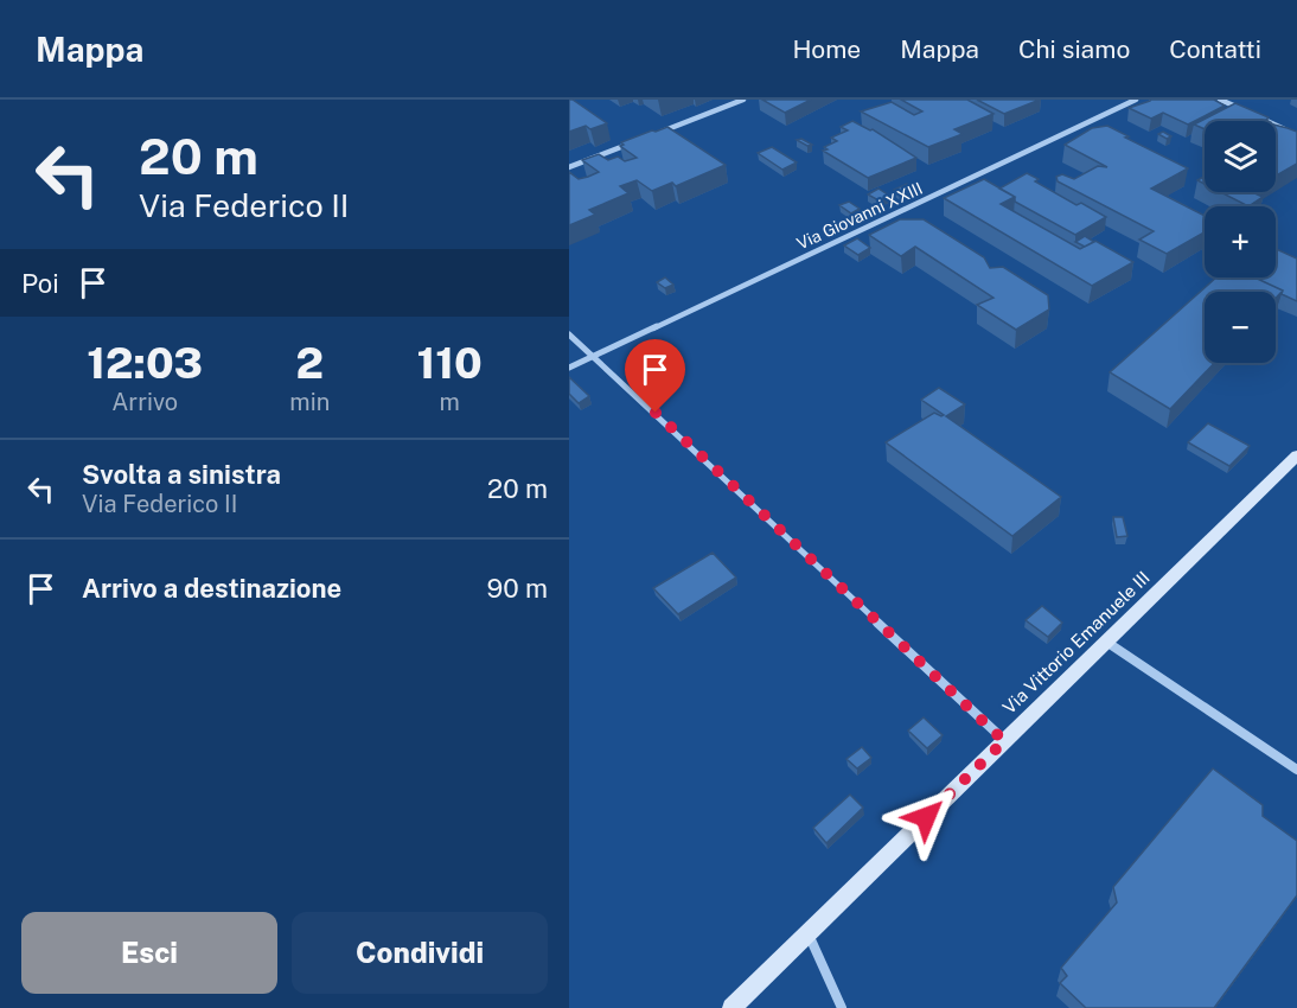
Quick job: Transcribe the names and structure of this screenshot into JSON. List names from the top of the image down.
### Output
{
  "streets": {
    "street": ["Via Giovanni XXIII", "Via Vittorio Emanuele III"]
  },
  "page": {
    "header": "Mappa",
    "nav": [
      "Home",
      "Mappa",
      "Chi siamo",
      "Contatti"
    ],
    "turn": ["20 m", "Via Federico II"],
    "map_buttons": ["+", "−"],
    "then": "Poi",
    "eta": [
      "12:03",
      "Arrivo",
      "2",
      "min",
      "110",
      "m"
    ],
    "list": [
      {
        "name": "Svolta a sinistra",
        "note": "Via Federico II",
        "value": "20 m"
      },
      {
        "name": "Arrivo a destinazione",
        "value": "90 m"
      }
    ],
    "buttons": ["Esci", "Condividi"]
  }
}
